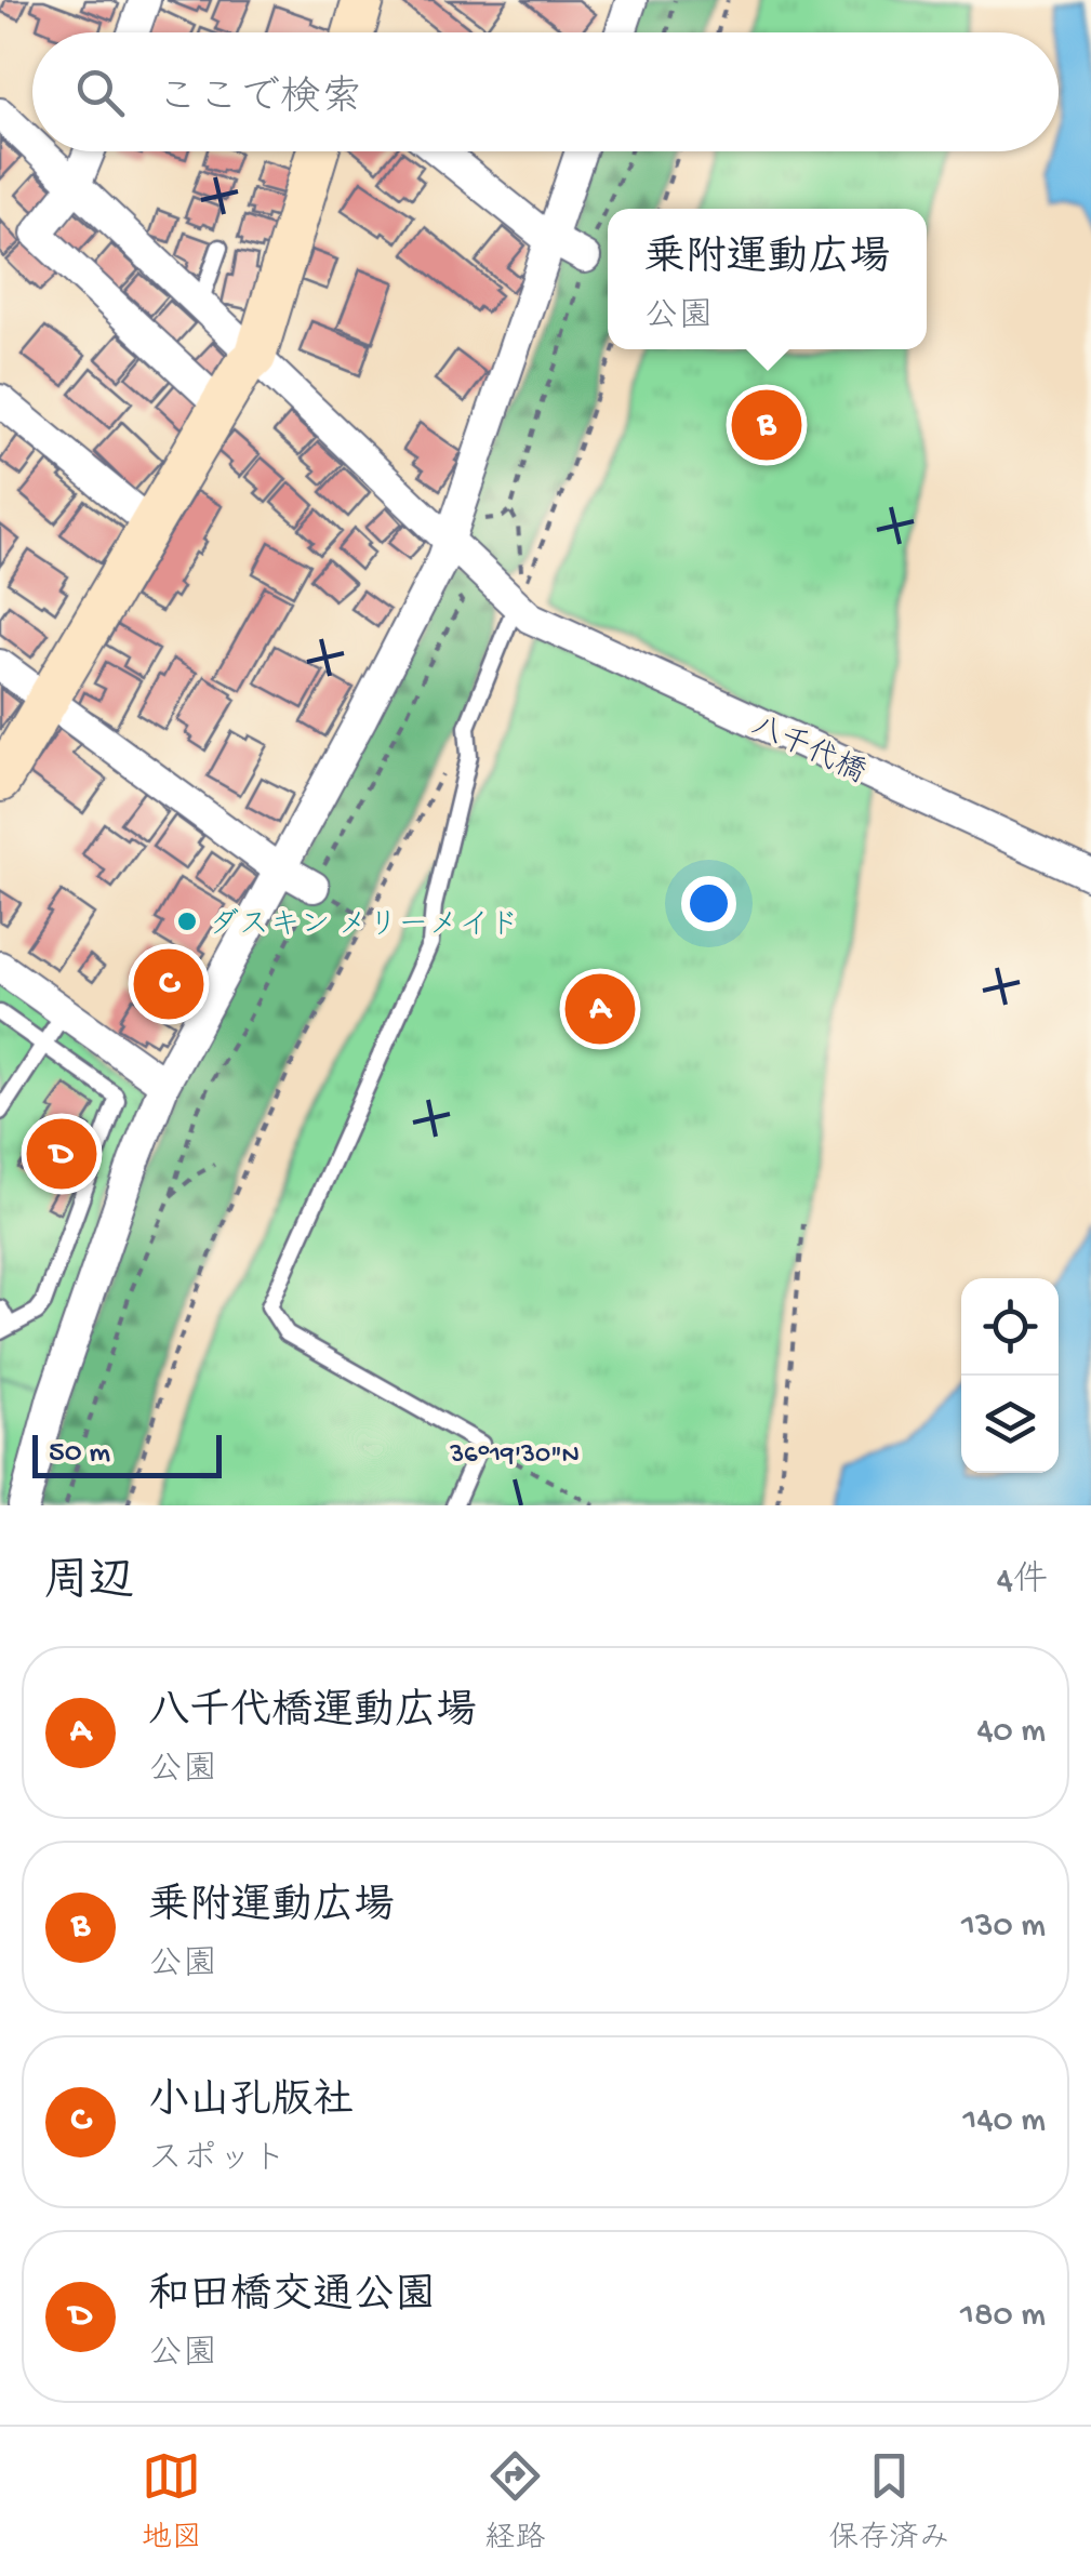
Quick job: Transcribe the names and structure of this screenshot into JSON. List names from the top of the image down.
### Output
{
  "streets": {
    "street": ["八千代橋"]
  },
  "places": ["ダスキン メリーメイド"],
  "scale_bar": "50 m",
  "page": {
    "search": "ここで検索",
    "popup": ["乗附運動広場", "公園"],
    "pins": [
      "B",
      "C",
      "A",
      "D"
    ],
    "scale": "50 m",
    "heading": ["周辺", "4件"],
    "list": [
      {
        "mark": "A",
        "name": "八千代橋運動広場",
        "note": "公園",
        "value": "40 m"
      },
      {
        "mark": "B",
        "name": "乗附運動広場",
        "note": "公園",
        "value": "130 m"
      },
      {
        "mark": "C",
        "name": "小山孔版社",
        "note": "スポット",
        "value": "140 m"
      },
      {
        "mark": "D",
        "name": "和田橋交通公園",
        "note": "公園",
        "value": "180 m"
      }
    ],
    "nav": ["地図", "経路", "保存済み"]
  },
  "coordinates": ["36°19'30\"N"]
}
